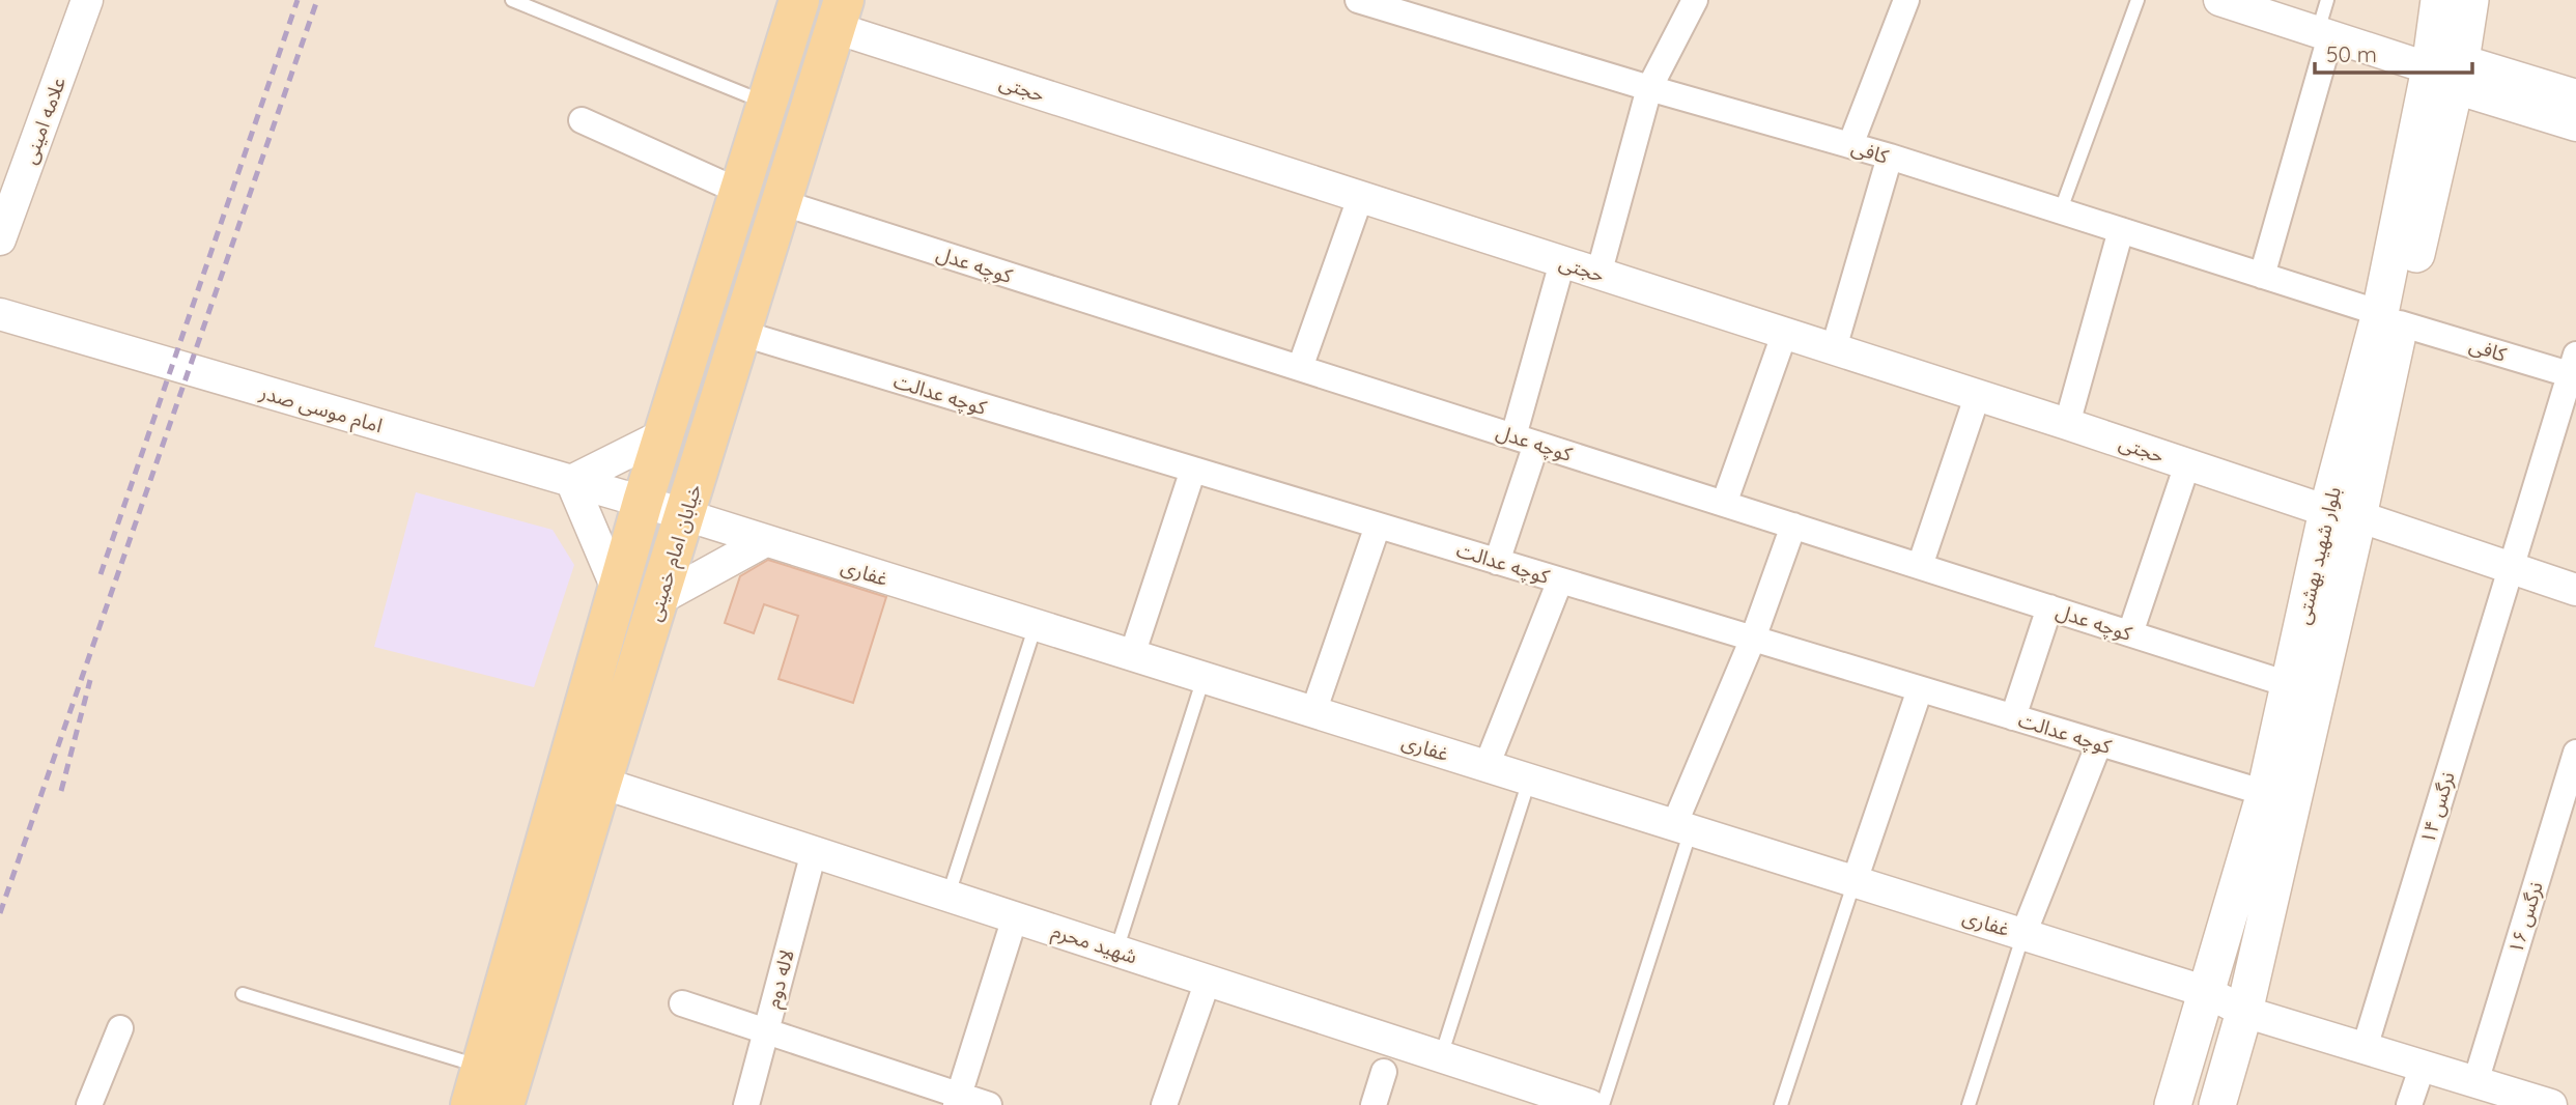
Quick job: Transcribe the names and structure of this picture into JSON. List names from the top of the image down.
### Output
{
  "streets": {
    "main road": ["خیابان امام خمینی", "بلوار شهید بهشتی"],
    "street": [
      "حجتی",
      "علامه امینی",
      "کافی",
      "کوچه عدل",
      "کوچه عدالت",
      "امام موسی صدر",
      "غفاری",
      "نرگس ۱۴",
      "نرگس ۱۶",
      "شهید محرم",
      "لاله دوم"
    ]
  },
  "crossings": [
    ["حجتی", "خیابان امام خمینی"],
    ["حجتی", "بلوار شهید بهشتی"],
    ["حجتی", "نرگس ۱۴"],
    ["کافی", "بلوار شهید بهشتی"],
    ["کافی", "نرگس ۱۴"],
    ["کوچه عدل", "خیابان امام خمینی"],
    ["کوچه عدل", "بلوار شهید بهشتی"],
    ["کوچه عدالت", "خیابان امام خمینی"],
    ["کوچه عدالت", "بلوار شهید بهشتی"],
    ["امام موسی صدر", "غفاری"],
    ["خیابان امام خمینی", "غفاری"],
    ["خیابان امام خمینی", "شهید محرم"],
    ["بلوار شهید بهشتی", "غفاری"],
    ["شهید محرم", "لاله دوم"]
  ],
  "scale_bar": "50 m"
}
